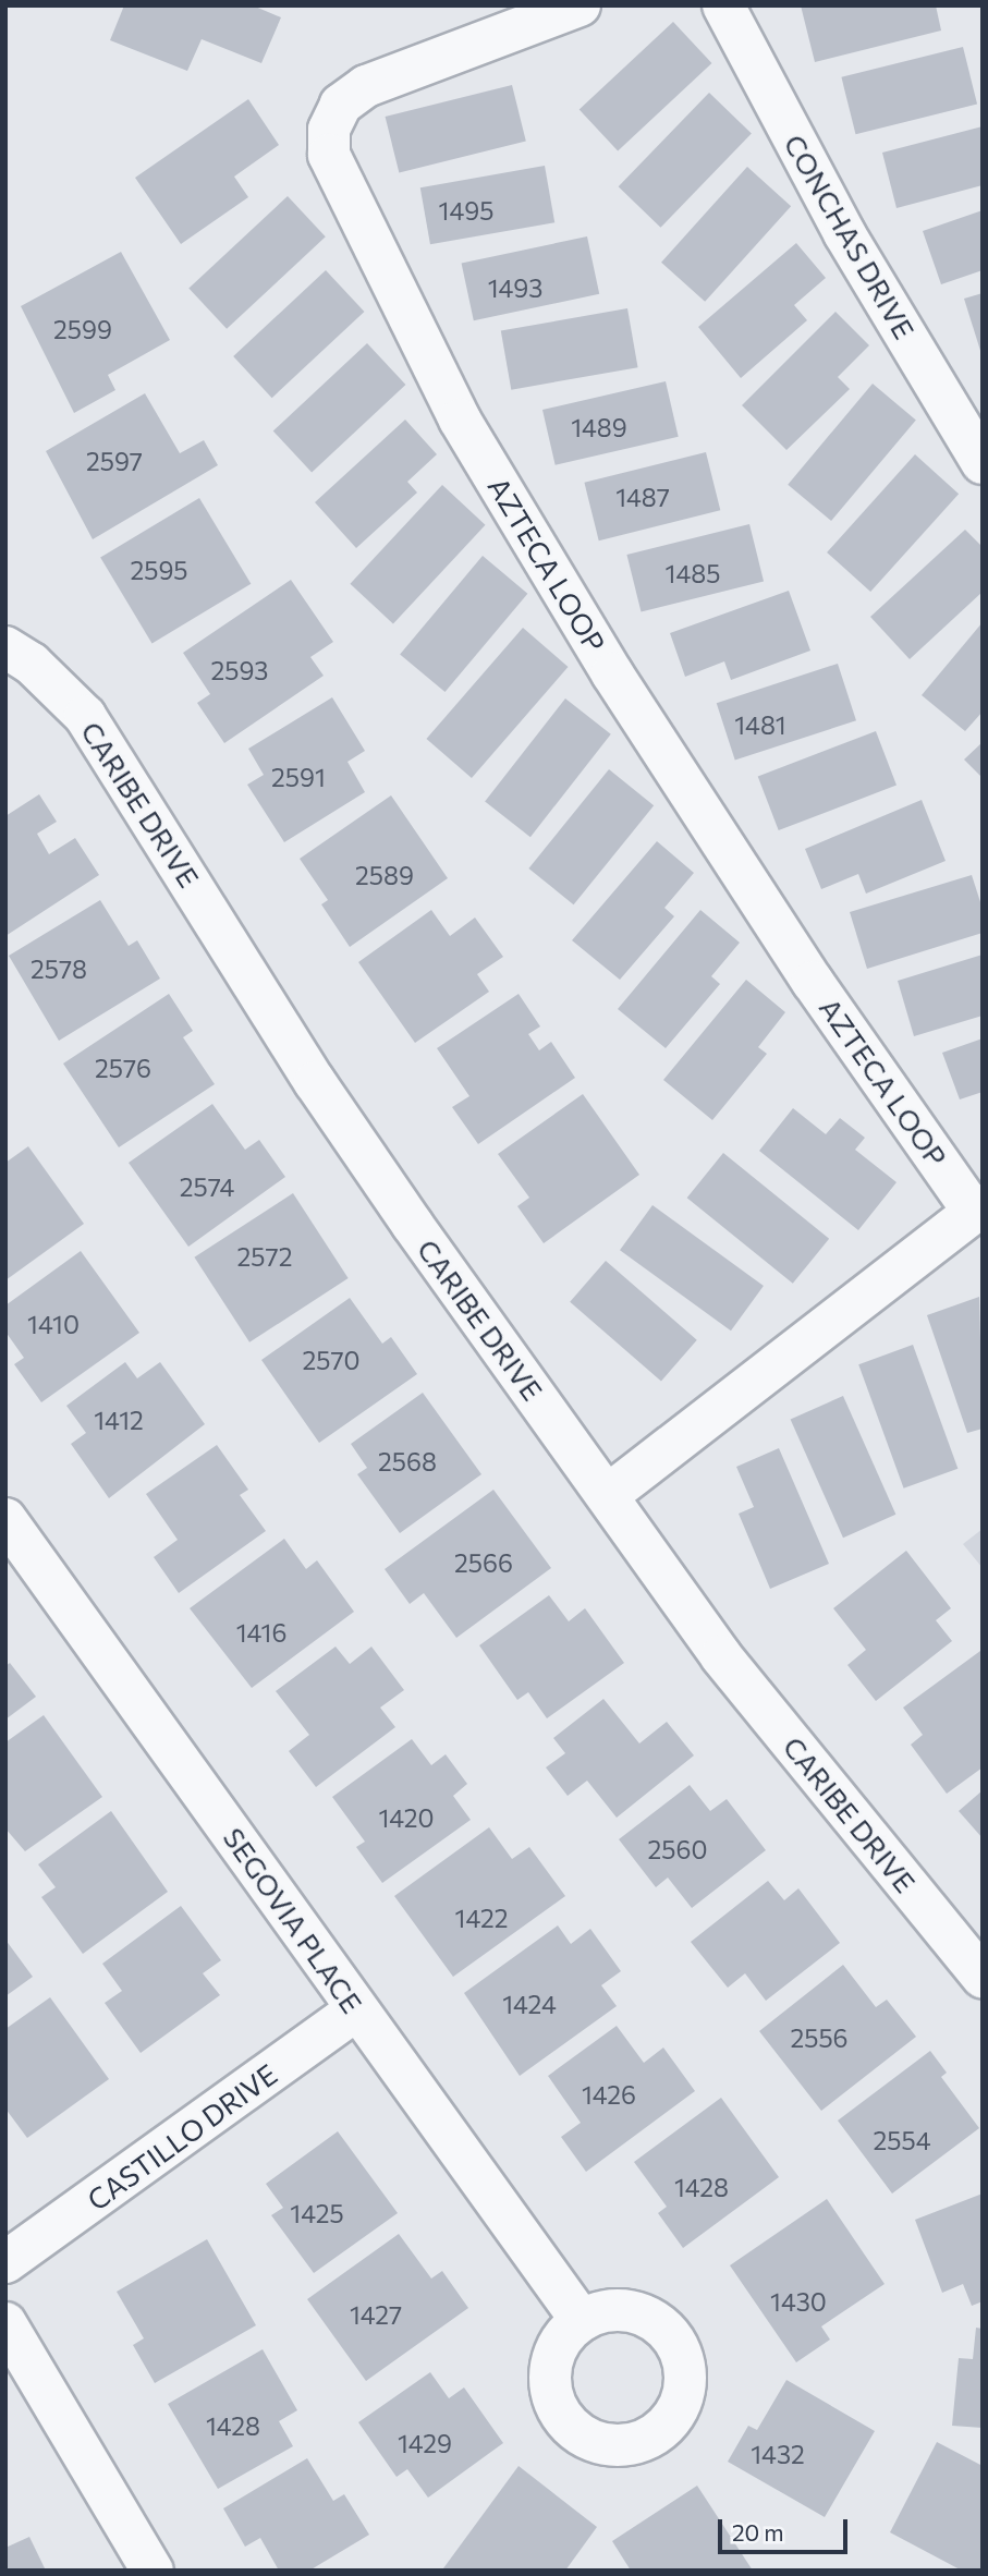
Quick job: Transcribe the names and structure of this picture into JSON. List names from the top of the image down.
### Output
{
  "streets": {
    "street": [
      "CONCHAS DRIVE",
      "AZTECA LOOP",
      "CARIBE DRIVE",
      "SEGOVIA PLACE",
      "CASTILLO DRIVE"
    ]
  },
  "crossings": [
    ["AZTECA LOOP", "CARIBE DRIVE"],
    ["SEGOVIA PLACE", "CASTILLO DRIVE"]
  ],
  "house_numbers": [
    "1495",
    "1493",
    "2599",
    "1489",
    "2597",
    "1487",
    "2595",
    "1485",
    "2593",
    "1481",
    "2591",
    "2589",
    "2578",
    "2576",
    "2574",
    "2572",
    "1410",
    "2570",
    "1412",
    "2568",
    "2566",
    "1416",
    "1420",
    "2560",
    "1422",
    "1424",
    "2556",
    "1426",
    "2554",
    "1428",
    "1425",
    "1430",
    "1427",
    "1428",
    "1429",
    "1432"
  ],
  "scale_bar": "20 m"
}
